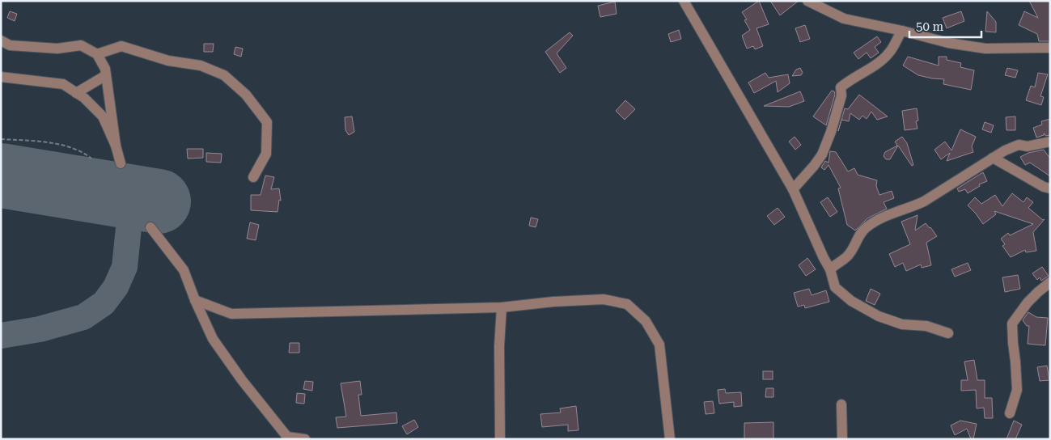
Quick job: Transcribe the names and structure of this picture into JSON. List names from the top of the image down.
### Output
{
  "scale_bar": "50 m"
}
